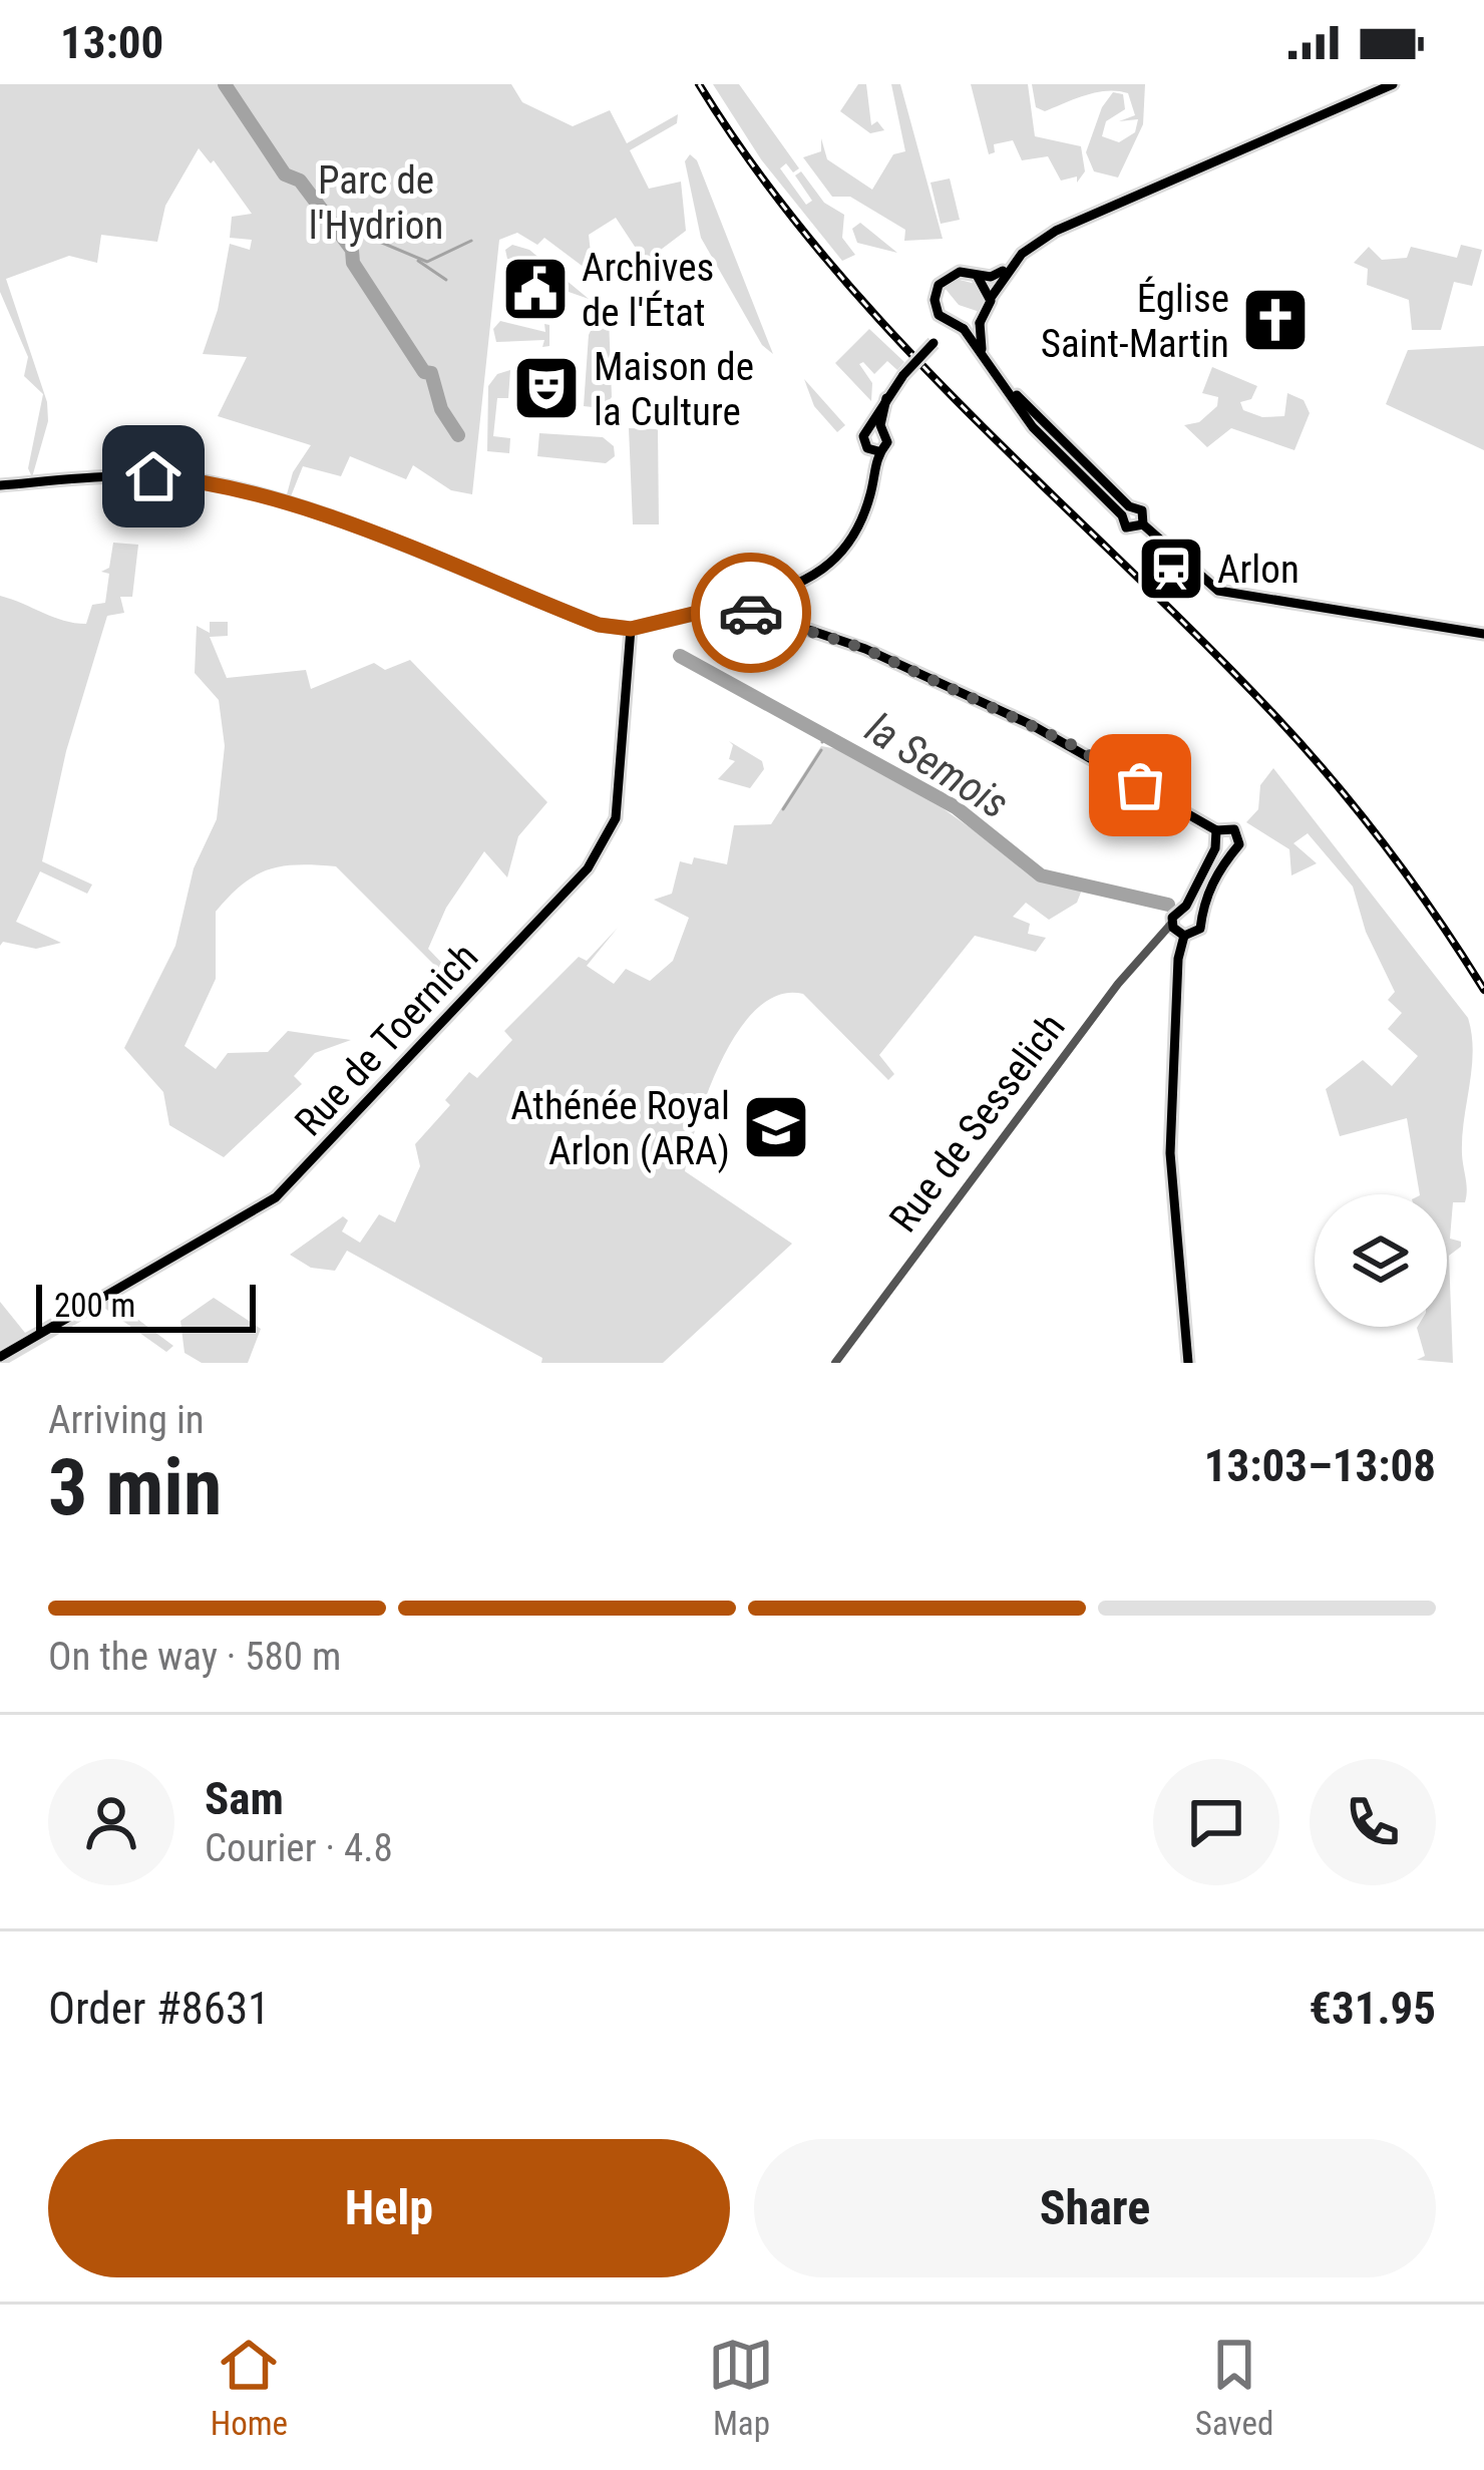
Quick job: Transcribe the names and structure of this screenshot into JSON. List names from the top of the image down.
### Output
{
  "streets": {
    "main road": ["Rue de Toernich"],
    "street": ["Rue de Sesselich"]
  },
  "water": ["la Semois"],
  "parks": ["Parc de l'Hydrion"],
  "places": {
    "public building": ["Archives de l'État"],
    "church": ["Église Saint-Martin"],
    "theatre": ["Maison de la Culture"],
    "station": ["Arlon"],
    "school or university": ["Athénée Royal Arlon (ARA)"]
  },
  "scale_bar": "200 m",
  "page": {
    "status": "13:00",
    "scale": "200 m",
    "heading": ["3 min", "Arriving in", "13:03–13:08"],
    "panel": [
      "Sam",
      "Courier · 4.8",
      "Order #8631",
      "€31.95"
    ],
    "bar": "On the way · 580 m",
    "buttons": ["Help", "Share"],
    "tabs": ["Home", "Map", "Saved"]
  }
}
